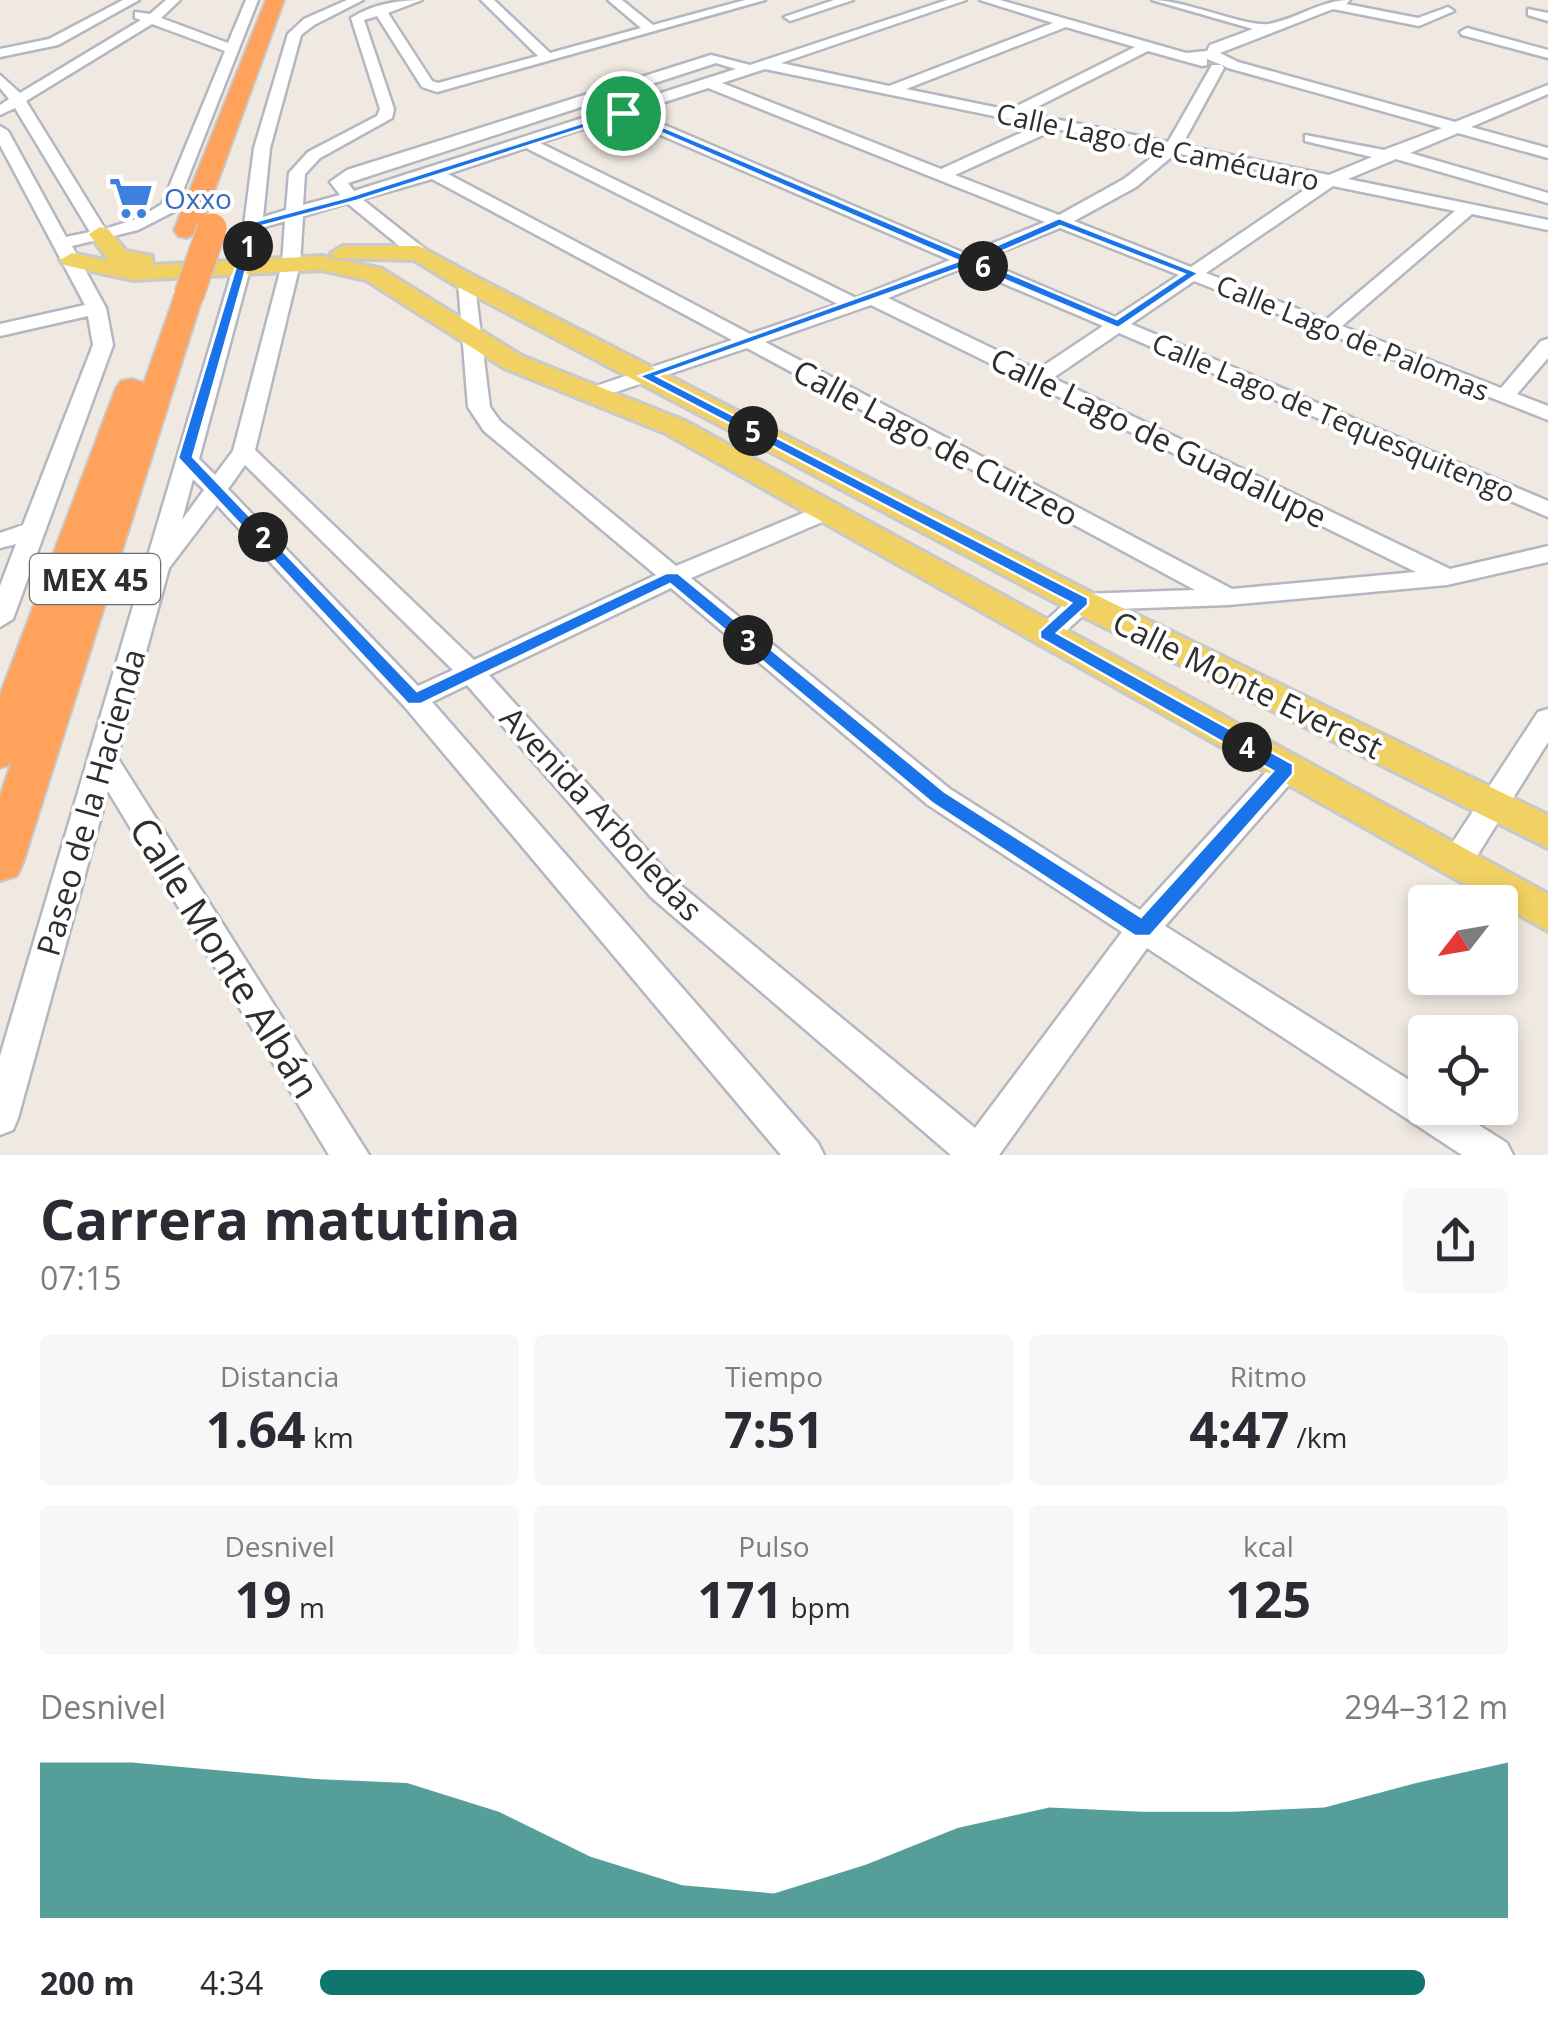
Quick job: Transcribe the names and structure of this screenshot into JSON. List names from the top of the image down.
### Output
{
  "streets": {
    "highway": ["MEX 45"],
    "main road": ["Calle Monte Everest"],
    "street": [
      "Calle Lago de Camécuaro",
      "Calle Lago de Palomas",
      "Calle Lago de Tequesquitengo",
      "Calle Lago de Guadalupe",
      "Calle Lago de Cuitzeo",
      "Paseo de la Hacienda",
      "Avenida Arboledas",
      "Calle Monte Albán"
    ]
  },
  "crossings": [
    ["Calle Lago de Camécuaro", "Calle Monte Everest"],
    ["Calle Monte Everest", "Paseo de la Hacienda"],
    ["Paseo de la Hacienda", "Avenida Arboledas"],
    ["Paseo de la Hacienda", "Calle Monte Albán"]
  ],
  "places": {
    "supermarket": ["Oxxo"]
  },
  "north": "bottom left",
  "page": {
    "pins": [
      "1",
      "6",
      "5",
      "2",
      "3",
      "4"
    ],
    "heading": ["Carrera matutina", "07:15"],
    "stats": [
      ["Distancia", "1.64 km"],
      ["Tiempo", "7:51"],
      ["Ritmo", "4:47 /km"],
      ["Desnivel", "19 m"],
      ["Pulso", "171 bpm"],
      ["kcal", "125"]
    ],
    "chart": ["Desnivel", "294–312 m"],
    "list": [
      {
        "name": "200 m",
        "note": "4:34"
      }
    ]
  }
}
